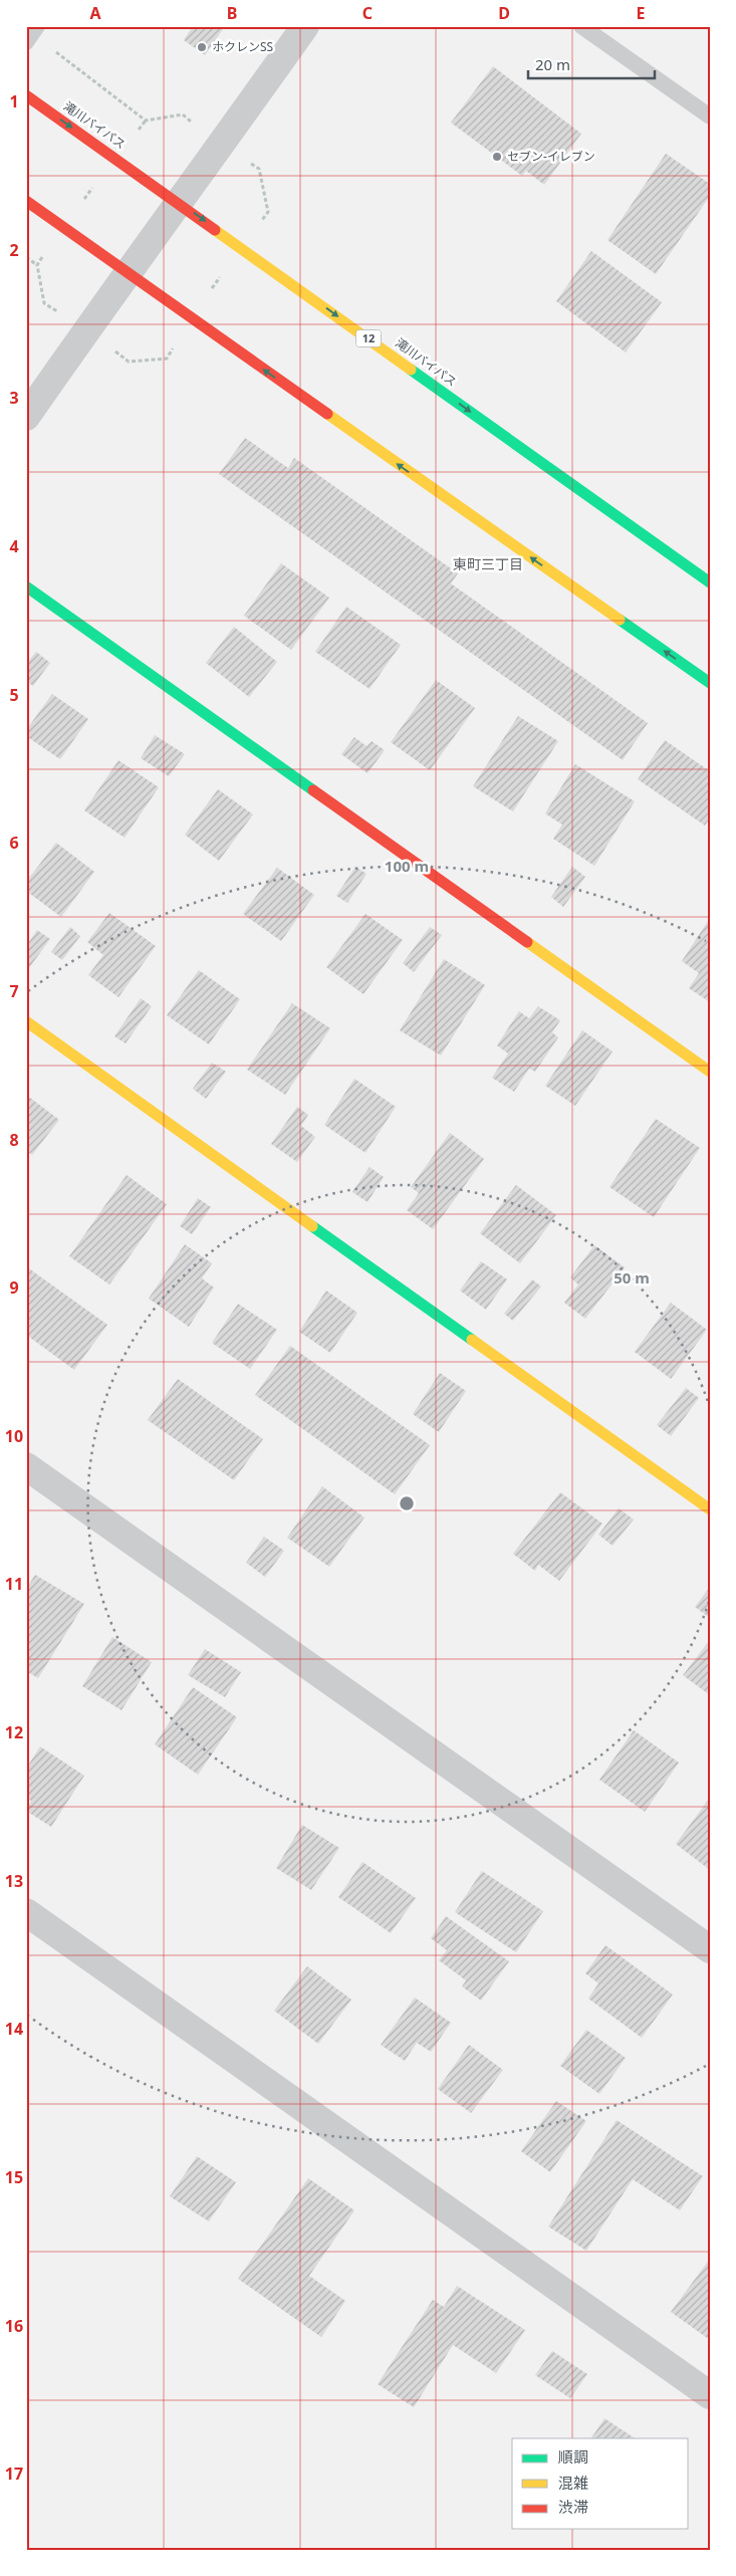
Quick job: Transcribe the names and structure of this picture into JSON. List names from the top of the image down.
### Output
{
  "streets": {
    "main road": ["滝川バイパス", "12"]
  },
  "districts": ["東町三丁目"],
  "places": ["ホクレンSS", "セブン-イレブン"],
  "legend": ["順調", "混雑", "渋滞"],
  "scale_bar": "20 m",
  "grid": {
    "columns": [
      "A",
      "B",
      "C",
      "D",
      "E"
    ],
    "rows": [
      "1",
      "2",
      "3",
      "4",
      "5",
      "6",
      "7",
      "8",
      "9",
      "10",
      "11",
      "12",
      "13",
      "14",
      "15",
      "16",
      "17"
    ]
  },
  "rings": ["100 m", "50 m"]
}
